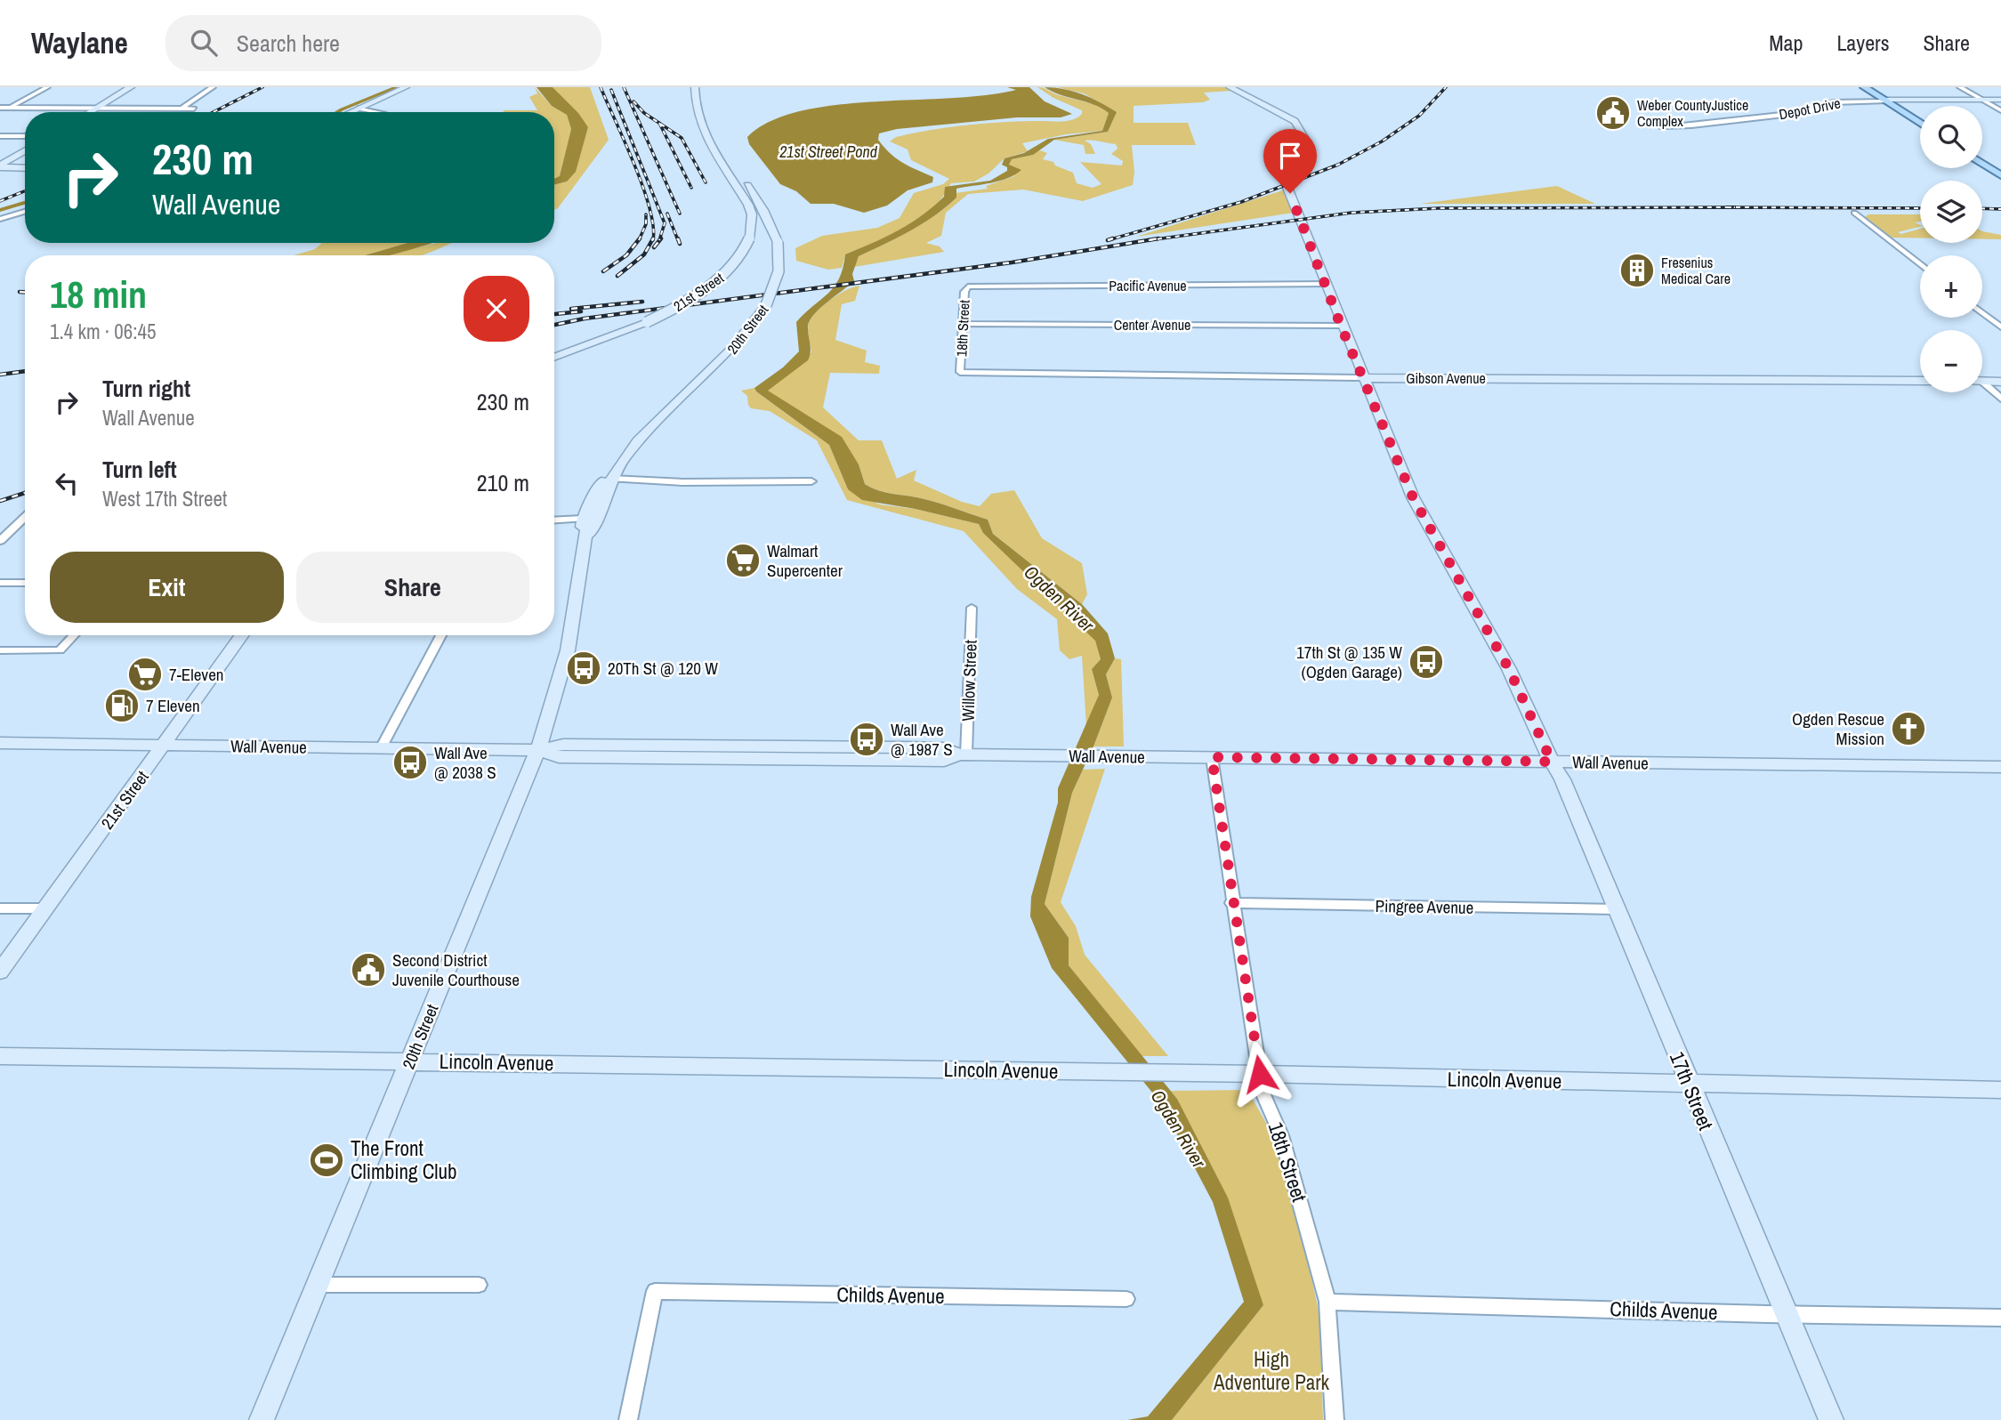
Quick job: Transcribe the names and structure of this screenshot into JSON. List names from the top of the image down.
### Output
{
  "streets": {
    "main road": [
      "Depot Drive",
      "21st Street",
      "20th Street",
      "Gibson Avenue",
      "Wall Avenue",
      "Lincoln Avenue",
      "17th Street"
    ],
    "street": [
      "Pacific Avenue",
      "Center Avenue",
      "18th Street",
      "Willow Street",
      "Pingree Avenue",
      "Childs Avenue"
    ]
  },
  "crossings": [
    ["Pacific Avenue", "18th Street"],
    ["Pacific Avenue", "17th Street"],
    ["21st Street", "20th Street"],
    ["21st Street", "Wall Avenue"],
    ["Center Avenue", "18th Street"],
    ["Center Avenue", "17th Street"],
    ["18th Street", "Gibson Avenue"],
    ["18th Street", "Wall Avenue"],
    ["18th Street", "Pingree Avenue"],
    ["18th Street", "Lincoln Avenue"],
    ["18th Street", "Childs Avenue"],
    ["20th Street", "Wall Avenue"],
    ["20th Street", "Lincoln Avenue"],
    ["Gibson Avenue", "17th Street"],
    ["Willow Street", "Wall Avenue"],
    ["Wall Avenue", "17th Street"],
    ["Pingree Avenue", "17th Street"],
    ["Lincoln Avenue", "17th Street"],
    ["17th Street", "Childs Avenue"]
  ],
  "water": ["21st Street Pond", "Ogden River"],
  "parks": ["High Adventure Park"],
  "places": {
    "public building": ["Weber CountyJustice Complex", "Second District Juvenile Courthouse"],
    "building": ["Fresenius Medical Care"],
    "supermarket": ["Walmart Supercenter", "7-Eleven"],
    "bus stop": [
      "17th St @ 135 W (Ogden Garage)",
      "20Th St @ 120 W",
      "Wall Ave @ 1987 S",
      "Wall Ave @ 2038 S"
    ],
    "fuel station": ["7 Eleven"],
    "church": ["Ogden Rescue Mission"],
    "sports": ["The Front Climbing Club"]
  },
  "page": {
    "header": "Waylane",
    "search": "Search here",
    "nav": ["Map", "Layers", "Share"],
    "map_buttons": ["+", "−"],
    "turn": ["230 m", "Wall Avenue"],
    "heading": ["18 min", "1.4 km · 06:45"],
    "list": [
      {
        "name": "Turn right",
        "note": "Wall Avenue",
        "value": "230 m"
      },
      {
        "name": "Turn left",
        "note": "West 17th Street",
        "value": "210 m"
      }
    ],
    "buttons": ["Exit", "Share"]
  }
}
